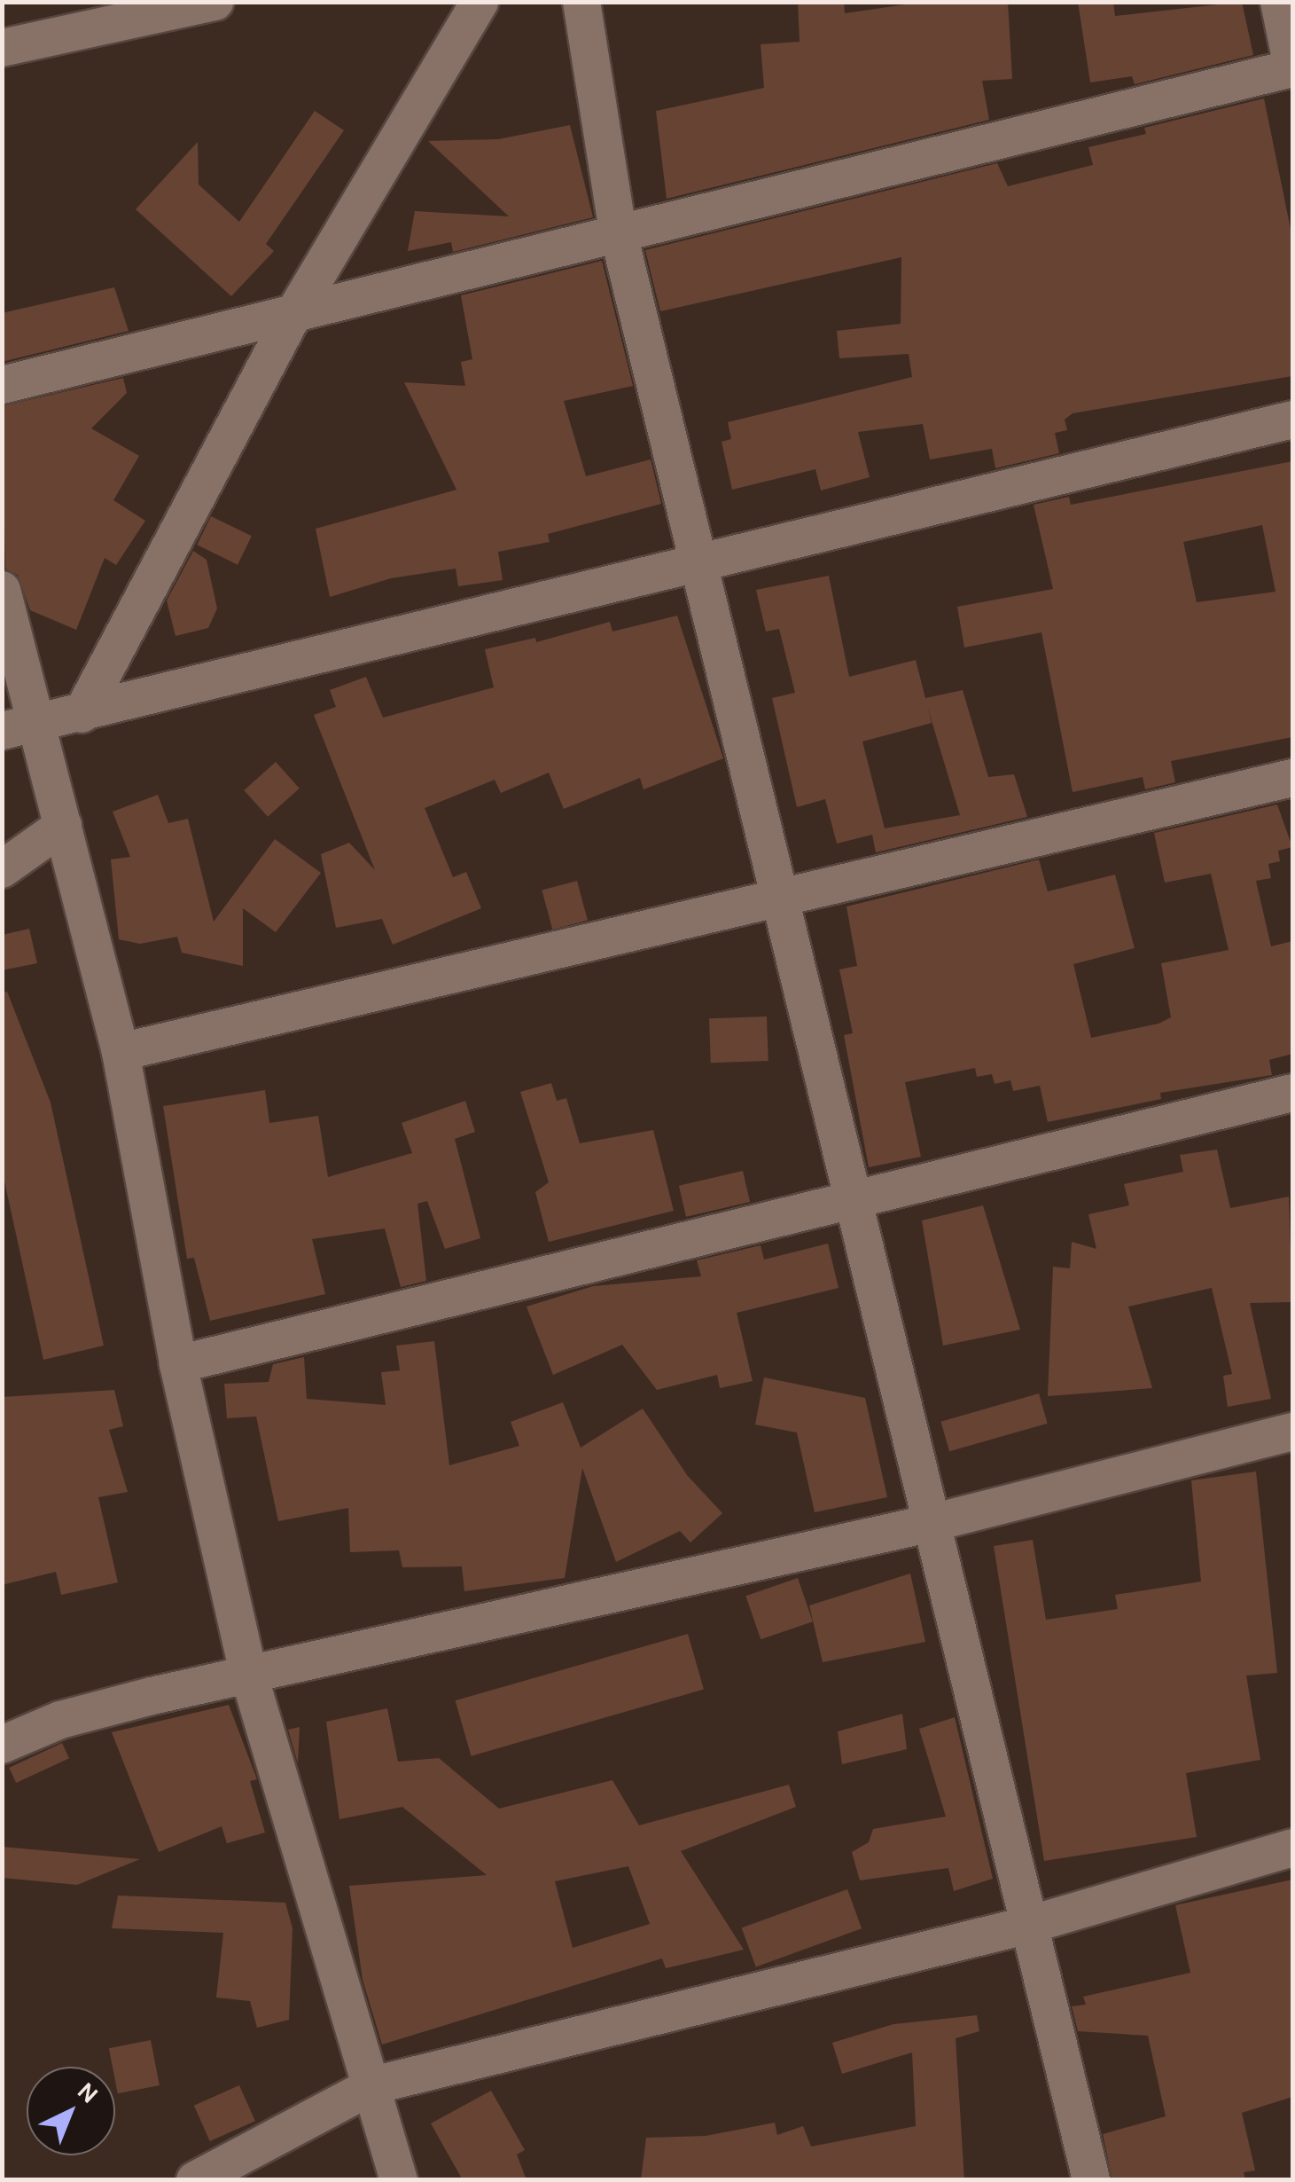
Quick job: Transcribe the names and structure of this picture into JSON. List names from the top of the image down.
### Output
{
  "north": "top right"
}
